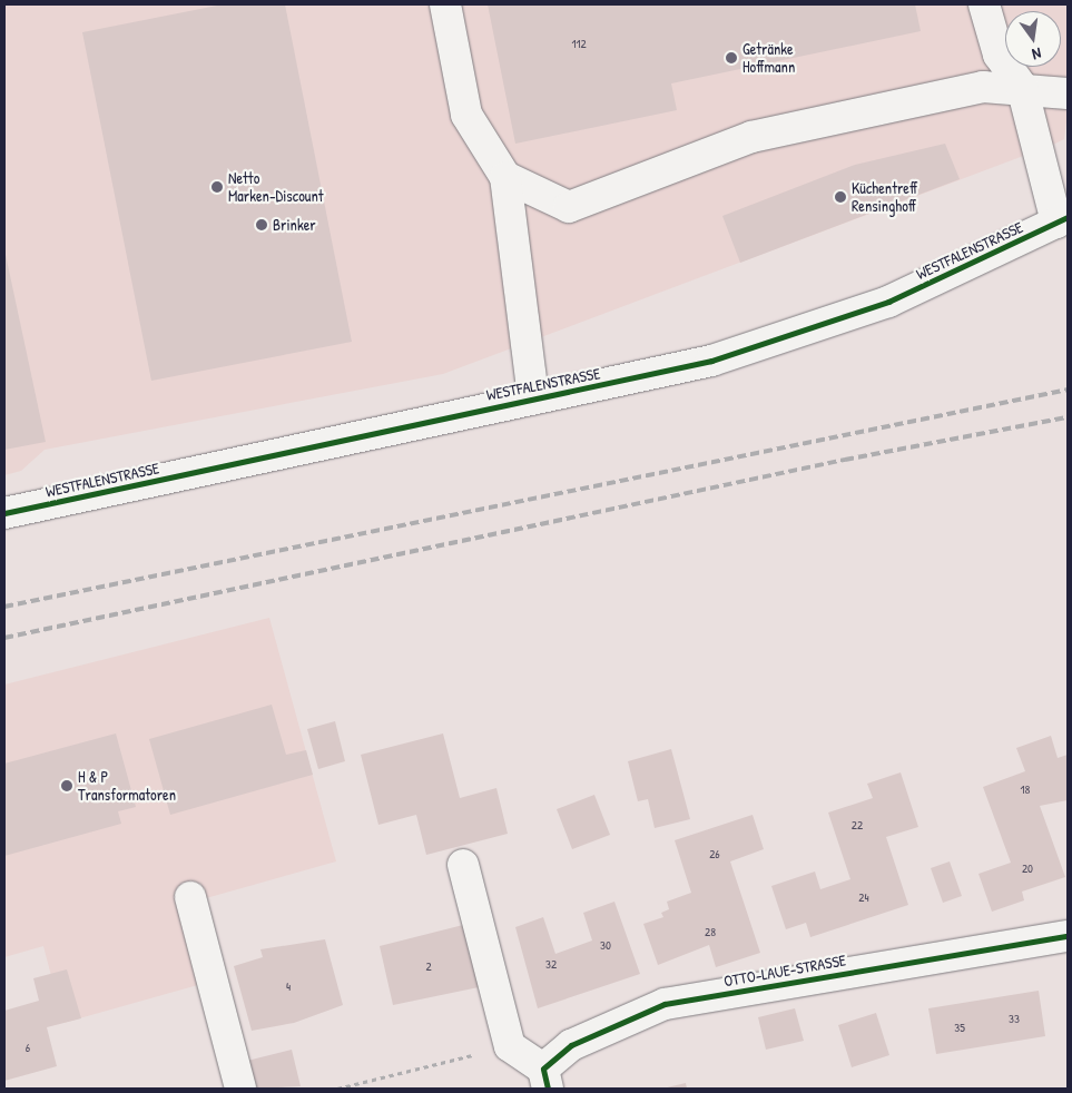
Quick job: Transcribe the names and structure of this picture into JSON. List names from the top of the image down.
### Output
{
  "streets": {
    "street": ["WESTFALENSTRASSE", "OTTO-LAUE-STRASSE"]
  },
  "places": [
    "Getränke Hoffmann",
    "Netto Marken-Discount",
    "Küchentreff Rensinghoff",
    "Brinker",
    "H & P Transformatoren"
  ],
  "house_numbers": [
    "112",
    "18",
    "22",
    "26",
    "20",
    "24",
    "28",
    "30",
    "32",
    "2",
    "4",
    "33",
    "35",
    "6"
  ],
  "north": "bottom"
}
